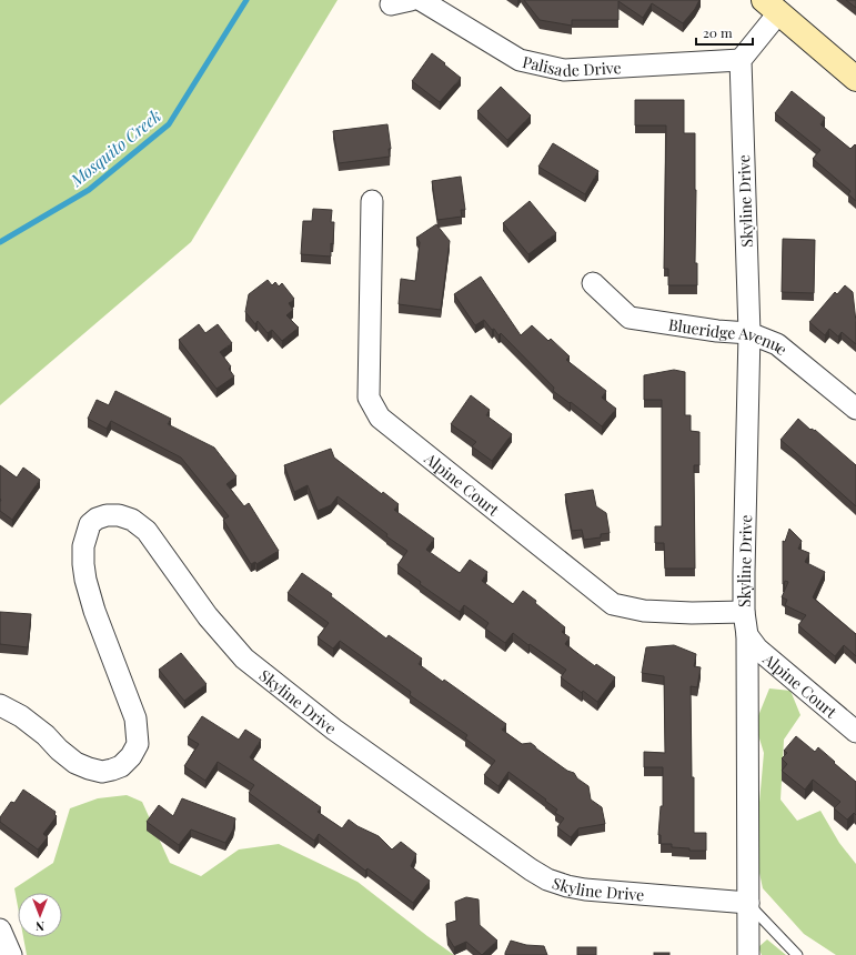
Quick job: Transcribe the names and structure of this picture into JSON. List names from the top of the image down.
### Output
{
  "streets": {
    "street": [
      "Palisade Drive",
      "Skyline Drive",
      "Blueridge Avenue",
      "Alpine Court"
    ]
  },
  "crossings": [
    ["Palisade Drive", "Skyline Drive"],
    ["Skyline Drive", "Blueridge Avenue"],
    ["Skyline Drive", "Alpine Court"]
  ],
  "water": ["Mosquito Creek"],
  "scale_bar": "20 m",
  "north": "bottom"
}
